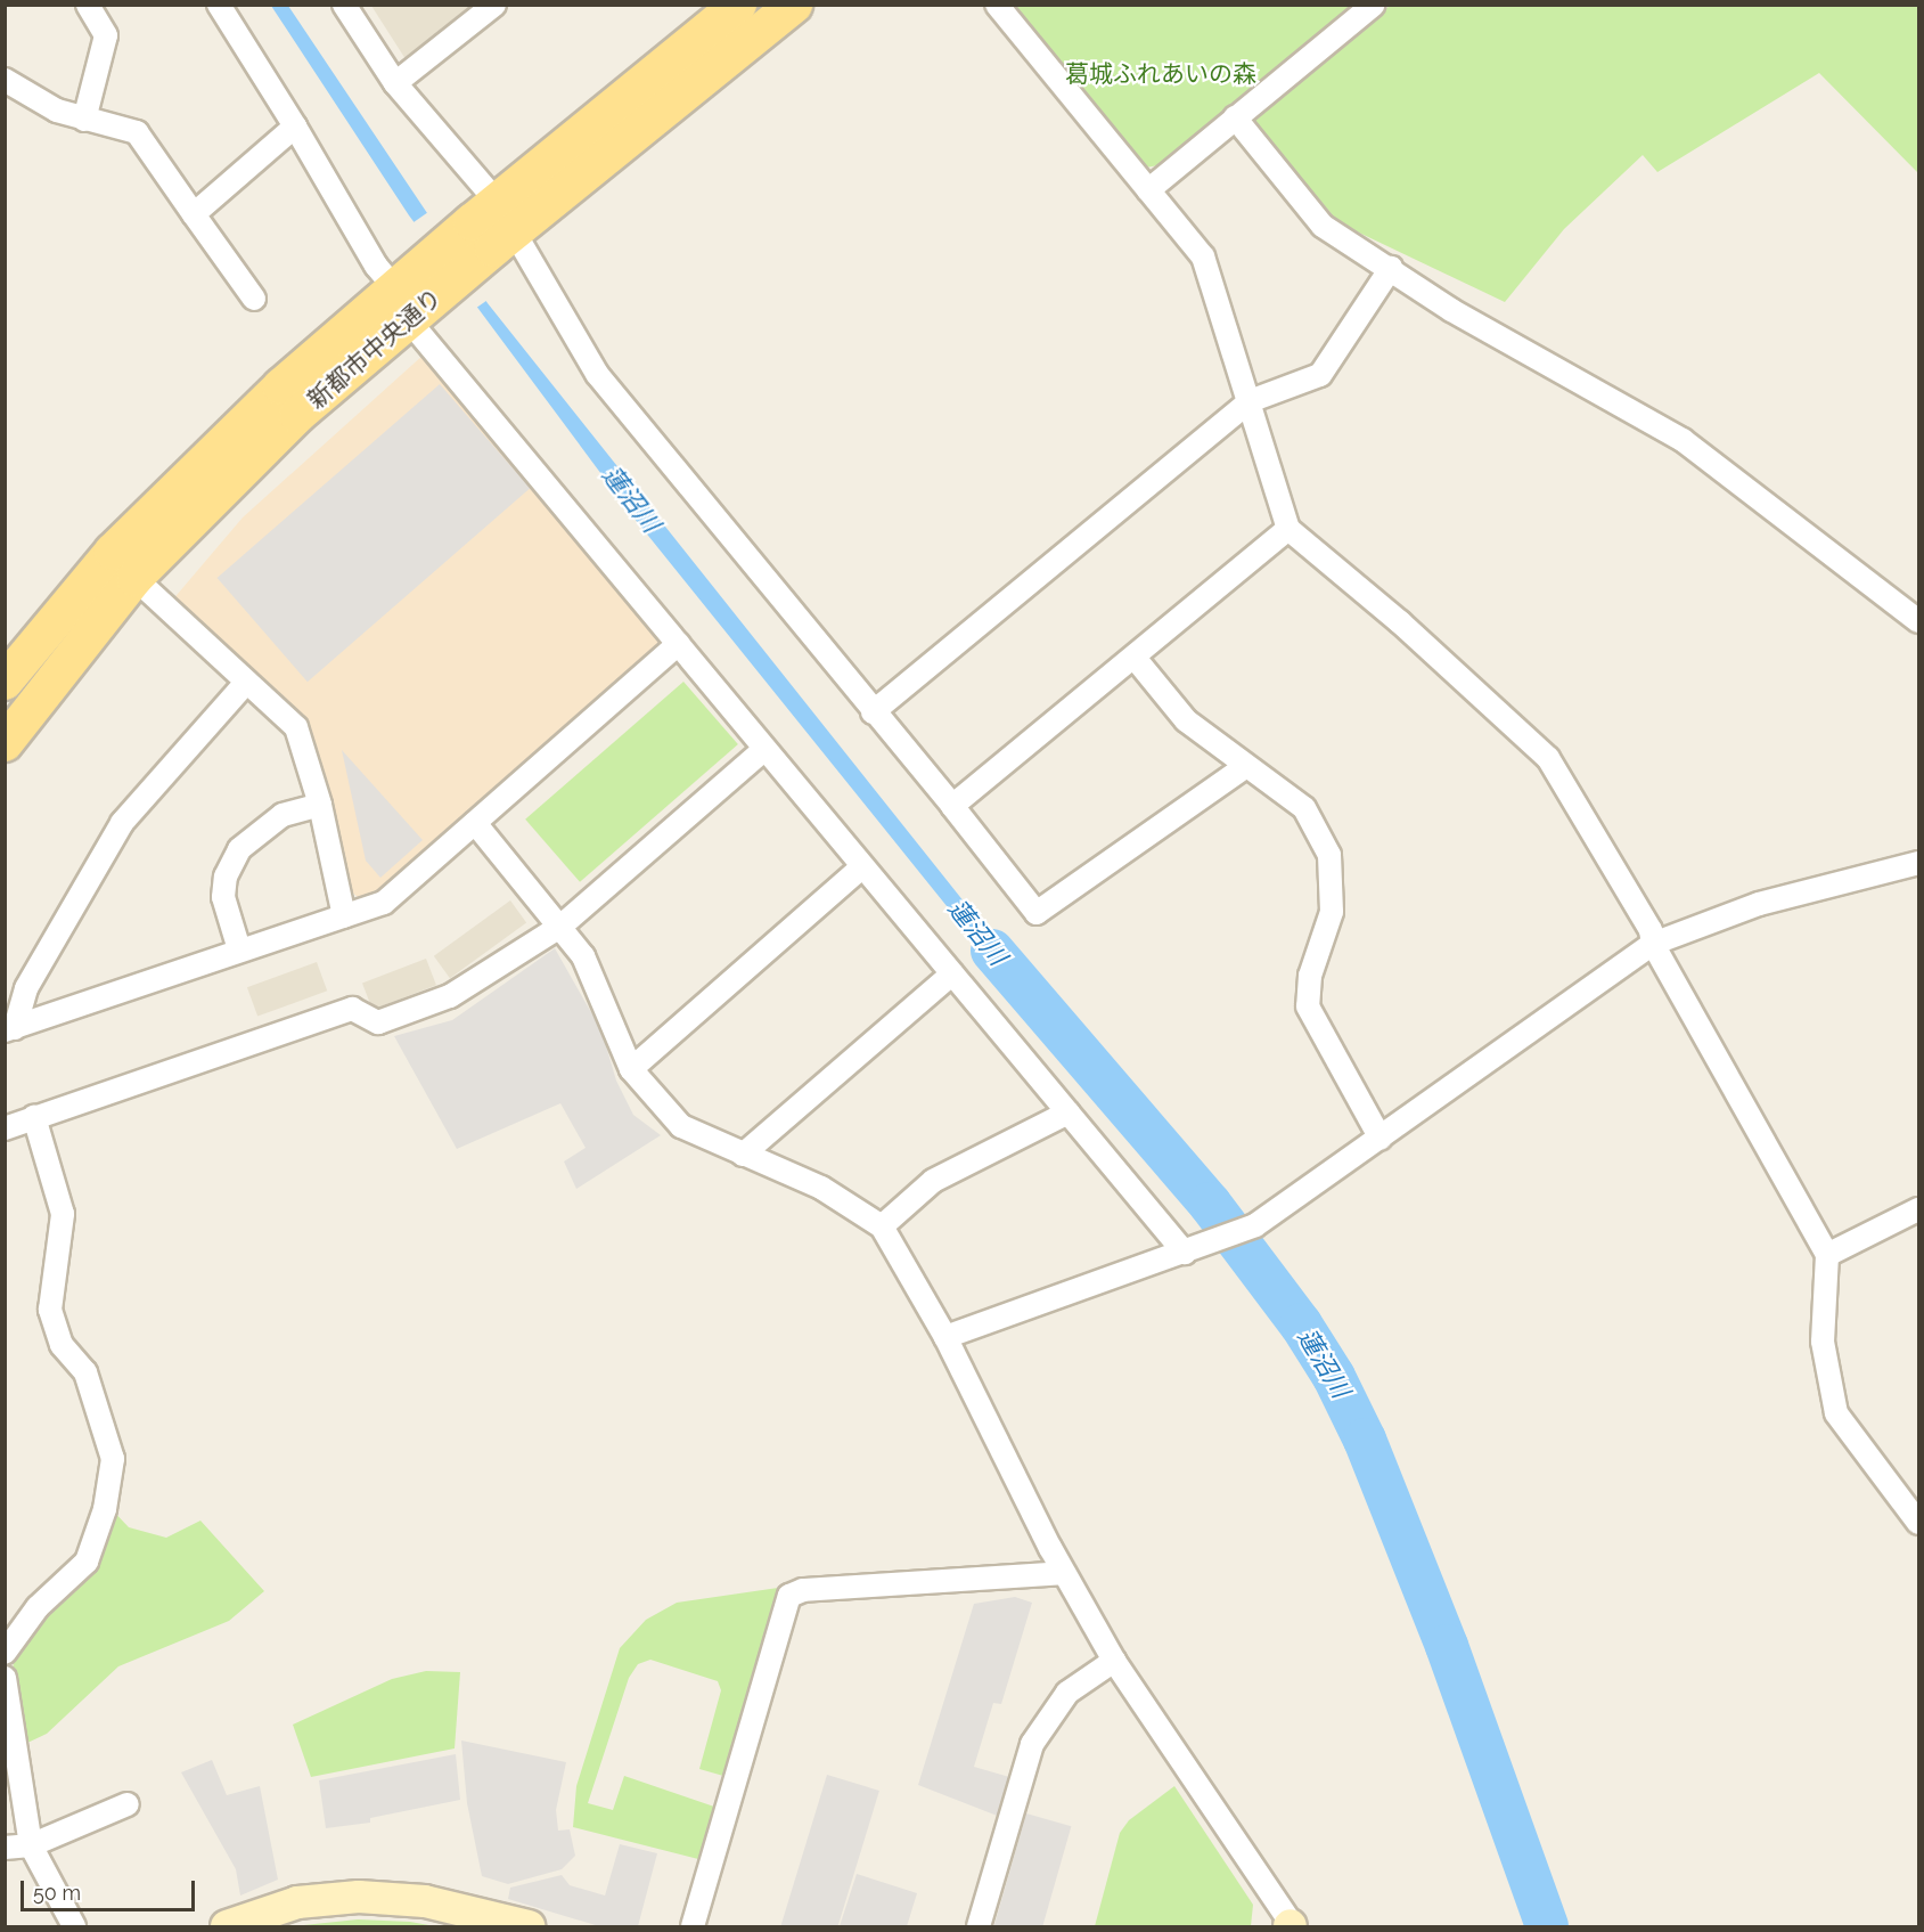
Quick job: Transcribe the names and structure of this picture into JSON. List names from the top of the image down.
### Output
{
  "streets": {
    "main road": ["新都市中央通り"]
  },
  "water": ["蓮沼川"],
  "parks": ["葛城ふれあいの森"],
  "scale_bar": "50 m"
}
